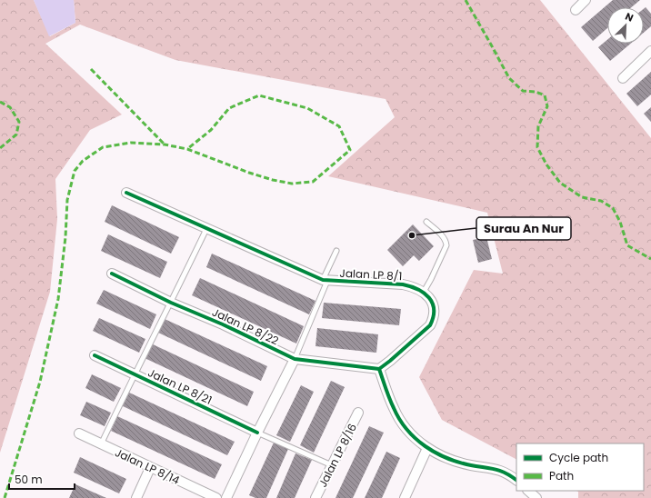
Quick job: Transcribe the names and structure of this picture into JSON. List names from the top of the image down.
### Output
{
  "streets": {
    "street": [
      "Jalan LP 8/1",
      "Jalan LP 8/22",
      "Jalan LP 8/21",
      "Jalan LP 8/16",
      "Jalan LP 8/14"
    ]
  },
  "crossings": [
    ["Jalan LP 8/21", "Jalan LP 8/16"]
  ],
  "places": ["Surau An Nur"],
  "legend": ["Cycle path", "Path"],
  "scale_bar": "50 m",
  "north": "top right"
}
